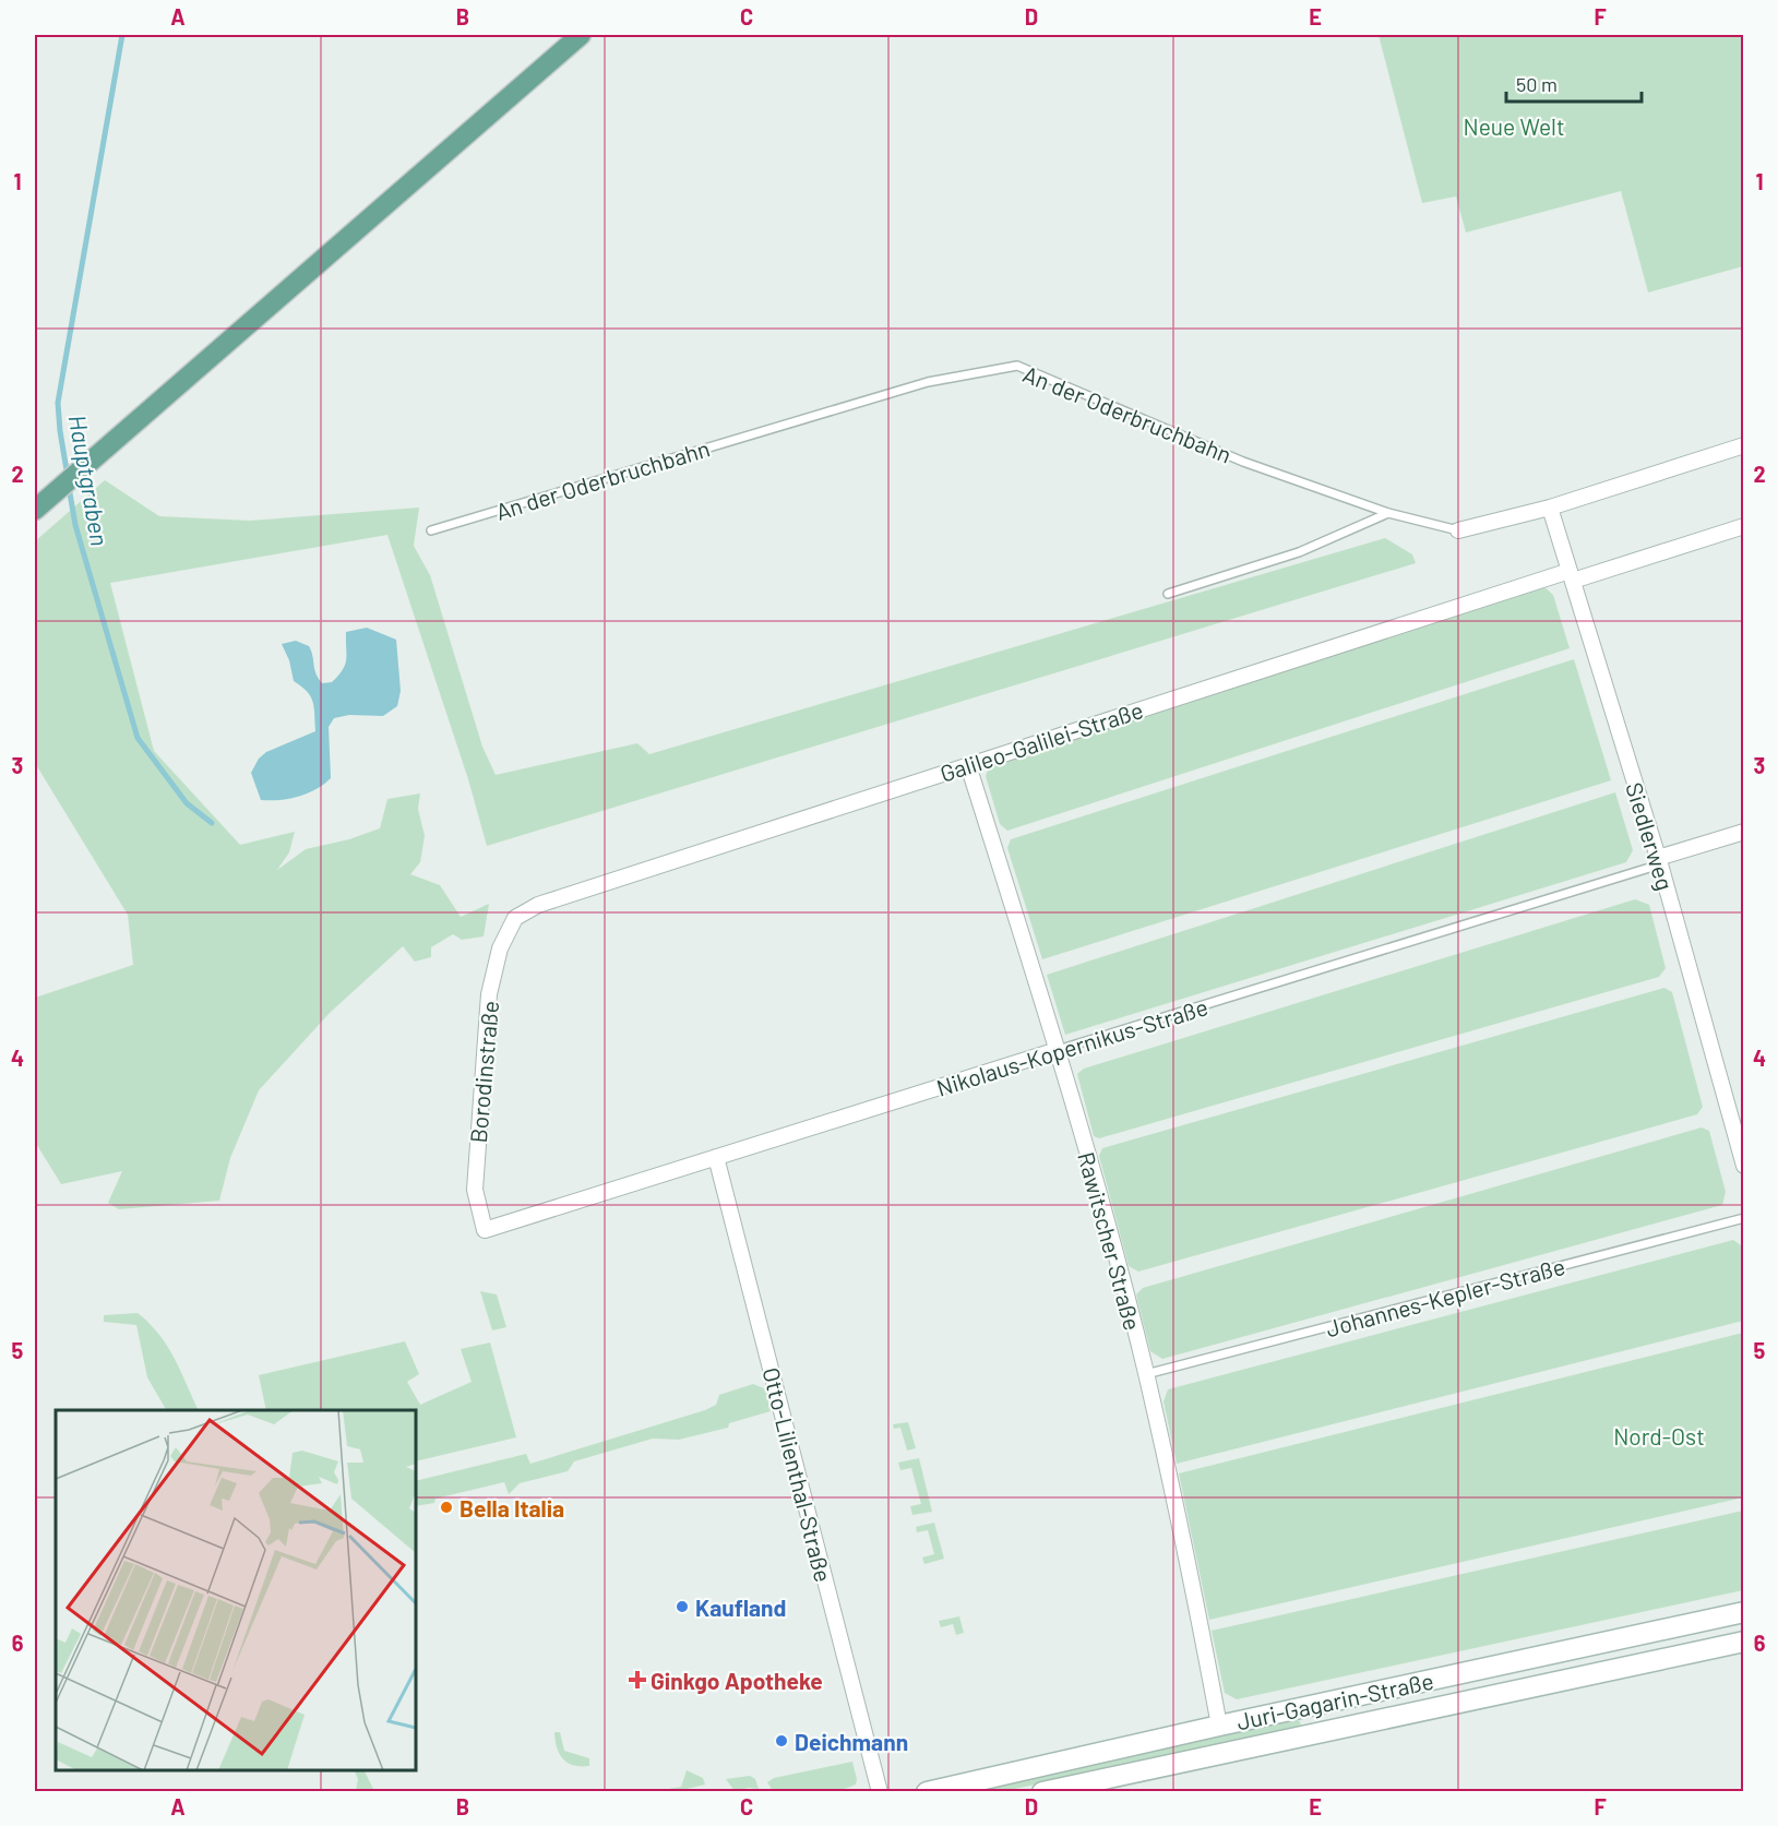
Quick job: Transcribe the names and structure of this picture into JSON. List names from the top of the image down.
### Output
{
  "streets": {
    "street": [
      "An der Oderbruchbahn",
      "Galileo-Galilei-Straße",
      "Siedlerweg",
      "Nikolaus-Kopernikus-Straße",
      "Borodinstraße",
      "Rawitscher Straße",
      "Otto-Lilienthal-Straße",
      "Juri-Gagarin-Straße"
    ],
    "lane": ["Johannes-Kepler-Straße"]
  },
  "crossings": [
    ["An der Oderbruchbahn", "Siedlerweg"],
    ["Galileo-Galilei-Straße", "Siedlerweg"],
    ["Galileo-Galilei-Straße", "Borodinstraße"],
    ["Galileo-Galilei-Straße", "Rawitscher Straße"],
    ["Siedlerweg", "Nikolaus-Kopernikus-Straße"],
    ["Nikolaus-Kopernikus-Straße", "Borodinstraße"],
    ["Nikolaus-Kopernikus-Straße", "Rawitscher Straße"],
    ["Nikolaus-Kopernikus-Straße", "Otto-Lilienthal-Straße"],
    ["Rawitscher Straße", "Johannes-Kepler-Straße"],
    ["Rawitscher Straße", "Juri-Gagarin-Straße"]
  ],
  "water": ["Hauptgraben"],
  "parks": ["Neue Welt", "Nord-Ost"],
  "places": {
    "other": ["Bella Italia", "Kaufland", "Deichmann"],
    "health": ["Ginkgo Apotheke"]
  },
  "scale_bar": "50 m",
  "grid": {
    "columns": [
      "A",
      "B",
      "C",
      "D",
      "E",
      "F"
    ],
    "rows": [
      "1",
      "2",
      "3",
      "4",
      "5",
      "6"
    ]
  }
}
